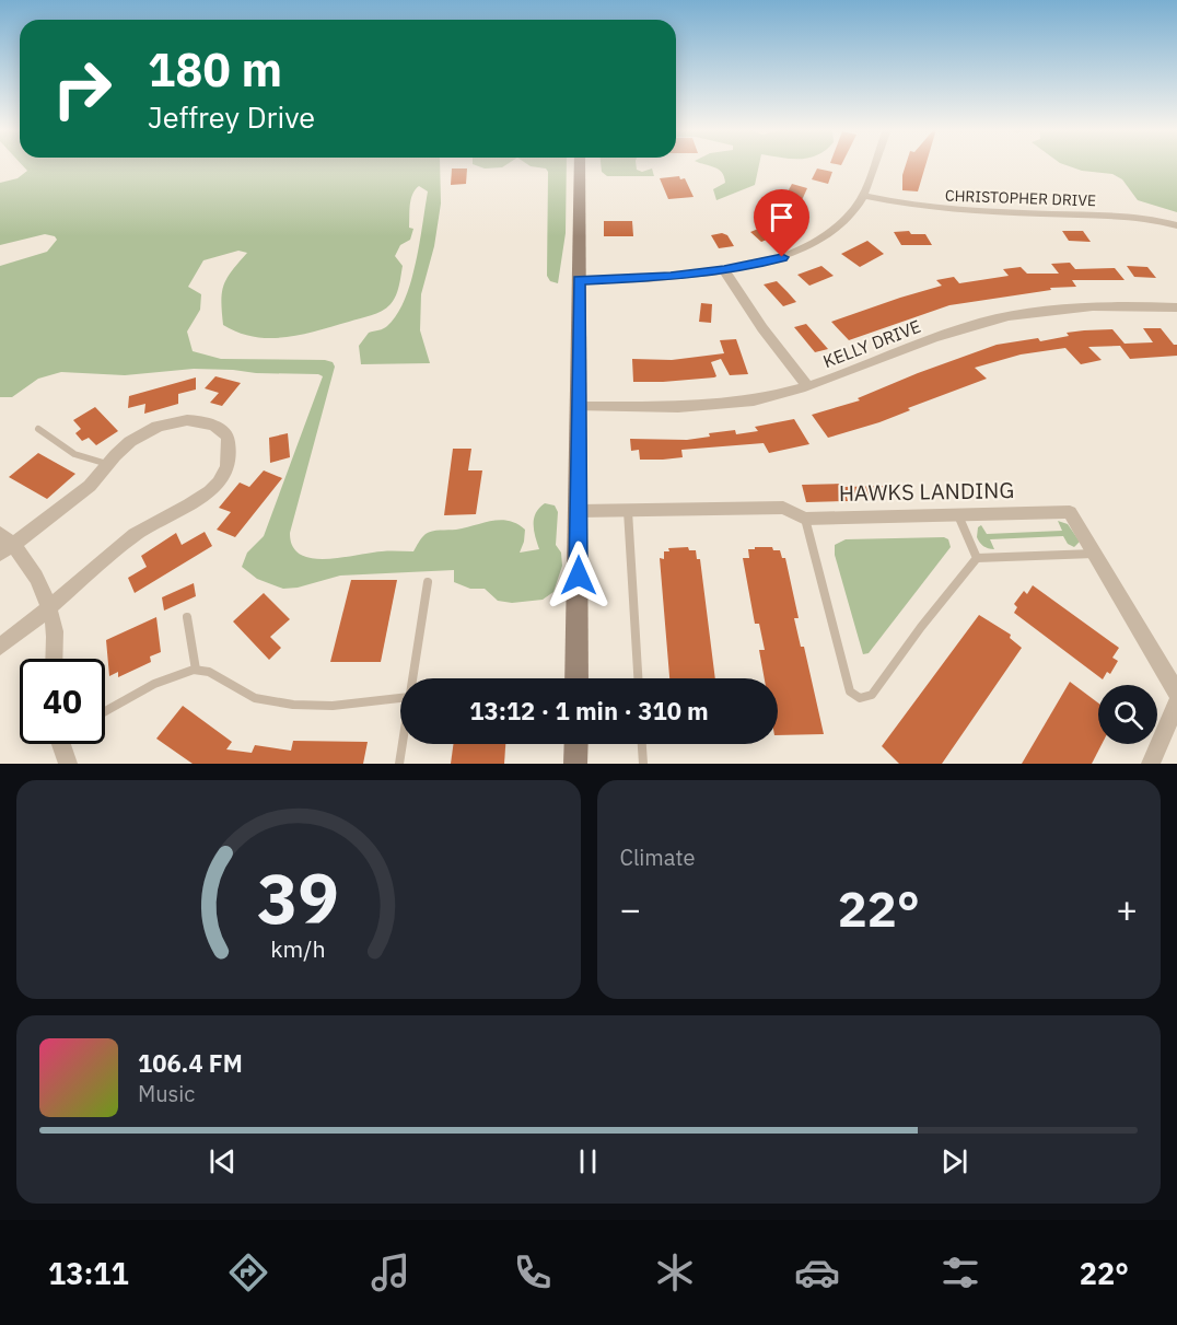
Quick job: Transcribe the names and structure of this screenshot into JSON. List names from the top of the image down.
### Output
{
  "streets": {
    "street": ["CHRISTOPHER DRIVE", "KELLY DRIVE", "HAWKS LANDING"]
  },
  "page": {
    "turn": ["180 m", "Jeffrey Drive"],
    "limit": "40",
    "trip": "13:12 · 1 min · 310 m",
    "tile": "Climate",
    "heat": ["−", "22°", "+"],
    "song": ["106.4 FM", "Music"],
    "tabs": ["13:11", "22°"],
    "gauge": ["39", "km/h"]
  }
}
